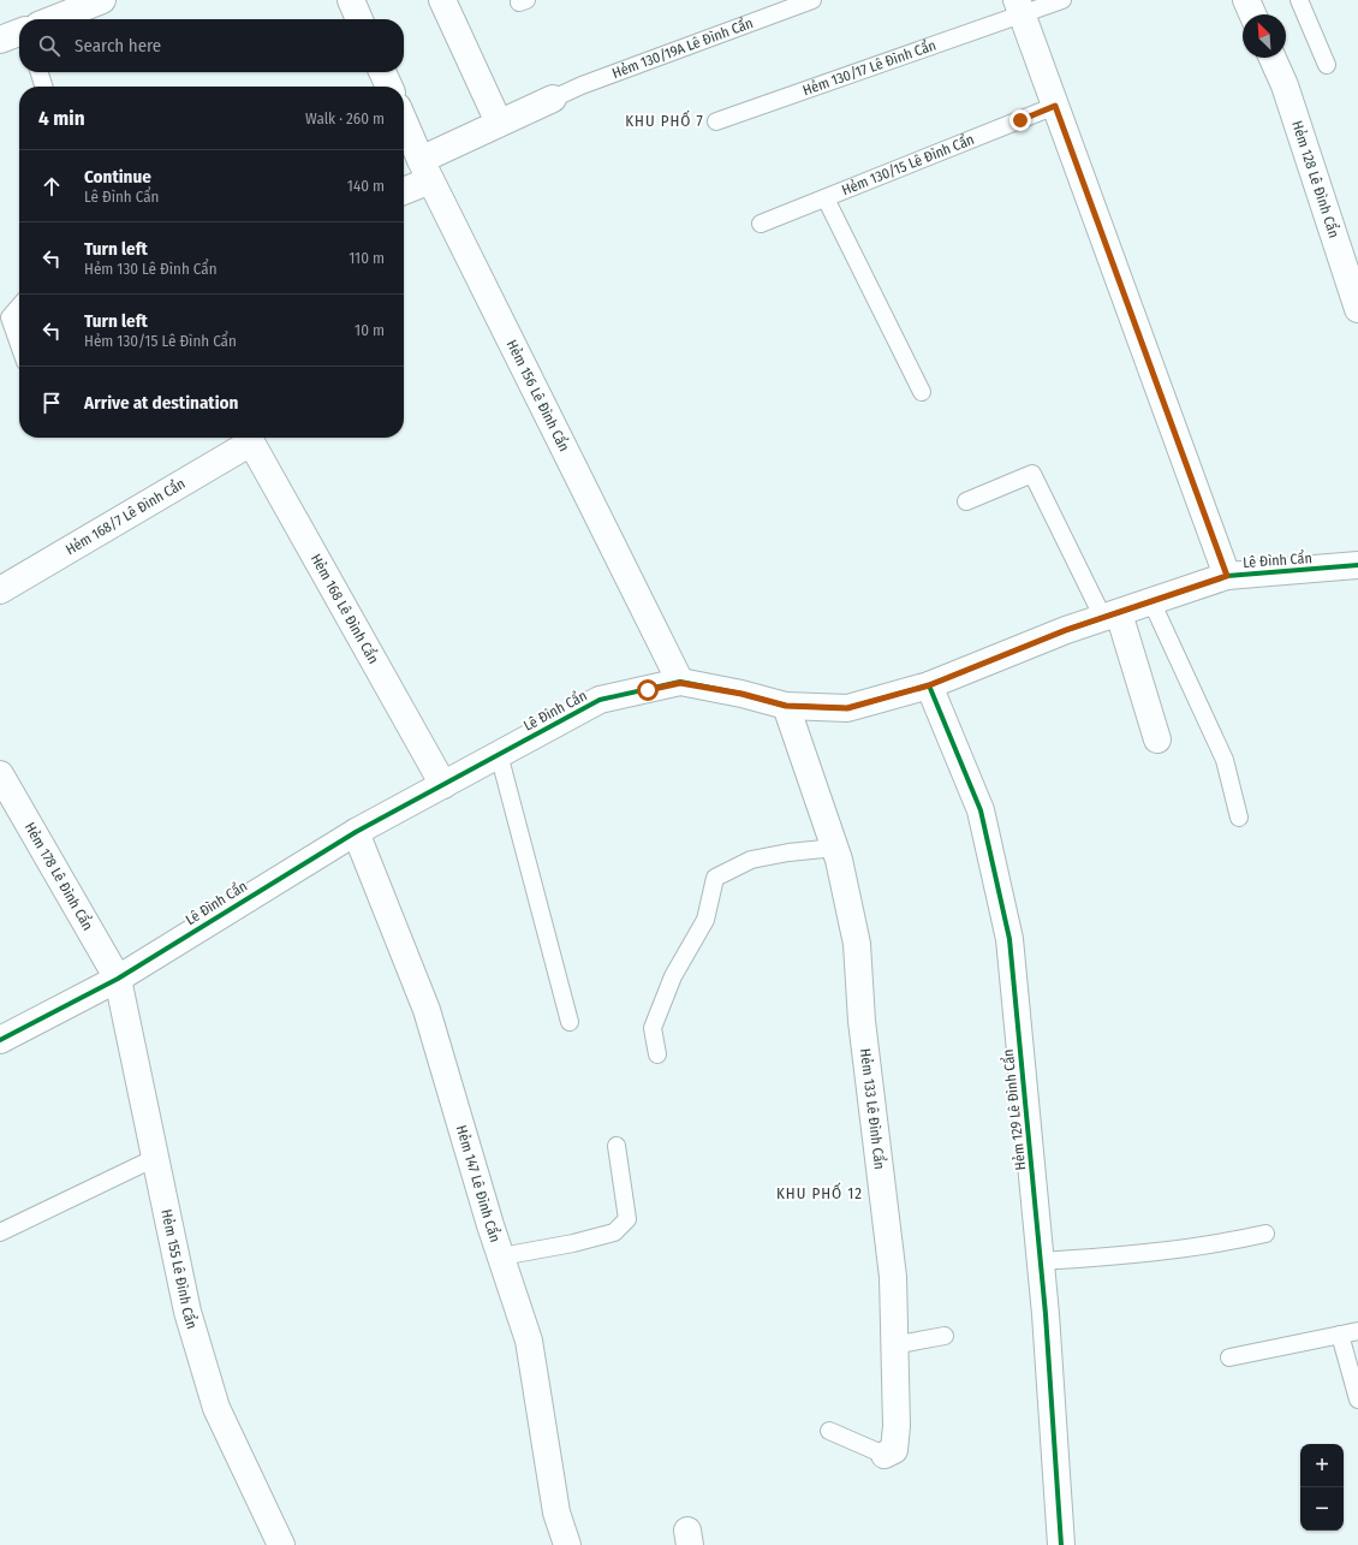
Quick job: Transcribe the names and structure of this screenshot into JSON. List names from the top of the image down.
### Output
{
  "streets": {
    "street": [
      "Hẻm 128 Lê Đình Cẩn",
      "Hẻm 156 Lê Đình Cẩn",
      "Hẻm 168/7 Lê Đình Cẩn",
      "Lê Đình Cẩn",
      "Hẻm 168 Lê Đình Cẩn",
      "Hẻm 178 Lê Đình Cẩn",
      "Hẻm 133 Lê Đình Cẩn",
      "Hẻm 129 Lê Đình Cẩn",
      "Hẻm 147 Lê Đình Cẩn",
      "Hẻm 155 Lê Đình Cẩn"
    ],
    "lane": ["Hẻm 130/19A Lê Đình Cẩn", "Hẻm 130/17 Lê Đình Cẩn", "Hẻm 130/15 Lê Đình Cẩn"]
  },
  "crossings": [
    ["Hẻm 156 Lê Đình Cẩn", "Lê Đình Cẩn"],
    ["Lê Đình Cẩn", "Hẻm 168 Lê Đình Cẩn"],
    ["Lê Đình Cẩn", "Hẻm 178 Lê Đình Cẩn"],
    ["Lê Đình Cẩn", "Hẻm 133 Lê Đình Cẩn"],
    ["Lê Đình Cẩn", "Hẻm 129 Lê Đình Cẩn"],
    ["Lê Đình Cẩn", "Hẻm 147 Lê Đình Cẩn"],
    ["Lê Đình Cẩn", "Hẻm 155 Lê Đình Cẩn"],
    ["Hẻm 178 Lê Đình Cẩn", "Hẻm 155 Lê Đình Cẩn"]
  ],
  "districts": ["KHU PHỐ 7", "KHU PHỐ 12"],
  "north": "top left",
  "page": {
    "search": "Search here",
    "heading": ["4 min", "Walk · 260 m"],
    "list": [
      ["Continue", "Lê Đình Cẩn", "140 m"],
      ["Turn left", "Hẻm 130 Lê Đình Cẩn", "110 m"],
      ["Turn left", "Hẻm 130/15 Lê Đình Cẩn", "10 m"],
      "Arrive at destination"
    ],
    "map_buttons": ["+", "−"]
  }
}
